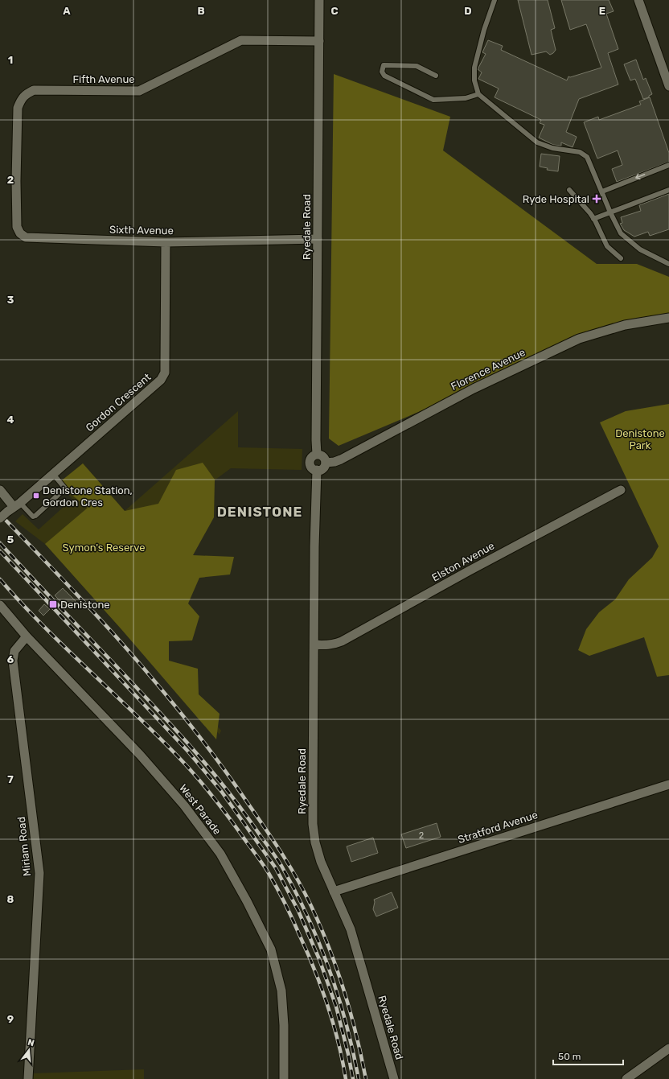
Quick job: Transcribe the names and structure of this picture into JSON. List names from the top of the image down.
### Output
{
  "streets": {
    "street": [
      "Fifth Avenue",
      "Ryedale Road",
      "Sixth Avenue",
      "Florence Avenue",
      "Gordon Crescent",
      "Elston Avenue",
      "West Parade",
      "Stratford Avenue",
      "Miriam Road"
    ]
  },
  "crossings": [
    ["Fifth Avenue", "Ryedale Road"],
    ["Fifth Avenue", "Sixth Avenue"],
    ["Ryedale Road", "Sixth Avenue"],
    ["Ryedale Road", "Florence Avenue"],
    ["Ryedale Road", "Elston Avenue"],
    ["Ryedale Road", "Stratford Avenue"],
    ["Sixth Avenue", "Gordon Crescent"],
    ["West Parade", "Miriam Road"]
  ],
  "districts": ["DENISTONE"],
  "parks": ["Denistone Park", "Symon's Reserve"],
  "places": {
    "health": ["Ryde Hospital"],
    "transit": ["Denistone Station, Gordon Cres", "Denistone"]
  },
  "house_numbers": ["2"],
  "scale_bar": "50 m",
  "north": "top",
  "grid": {
    "columns": [
      "A",
      "B",
      "C",
      "D",
      "E"
    ],
    "rows": [
      "1",
      "2",
      "3",
      "4",
      "5",
      "6",
      "7",
      "8",
      "9"
    ]
  }
}
